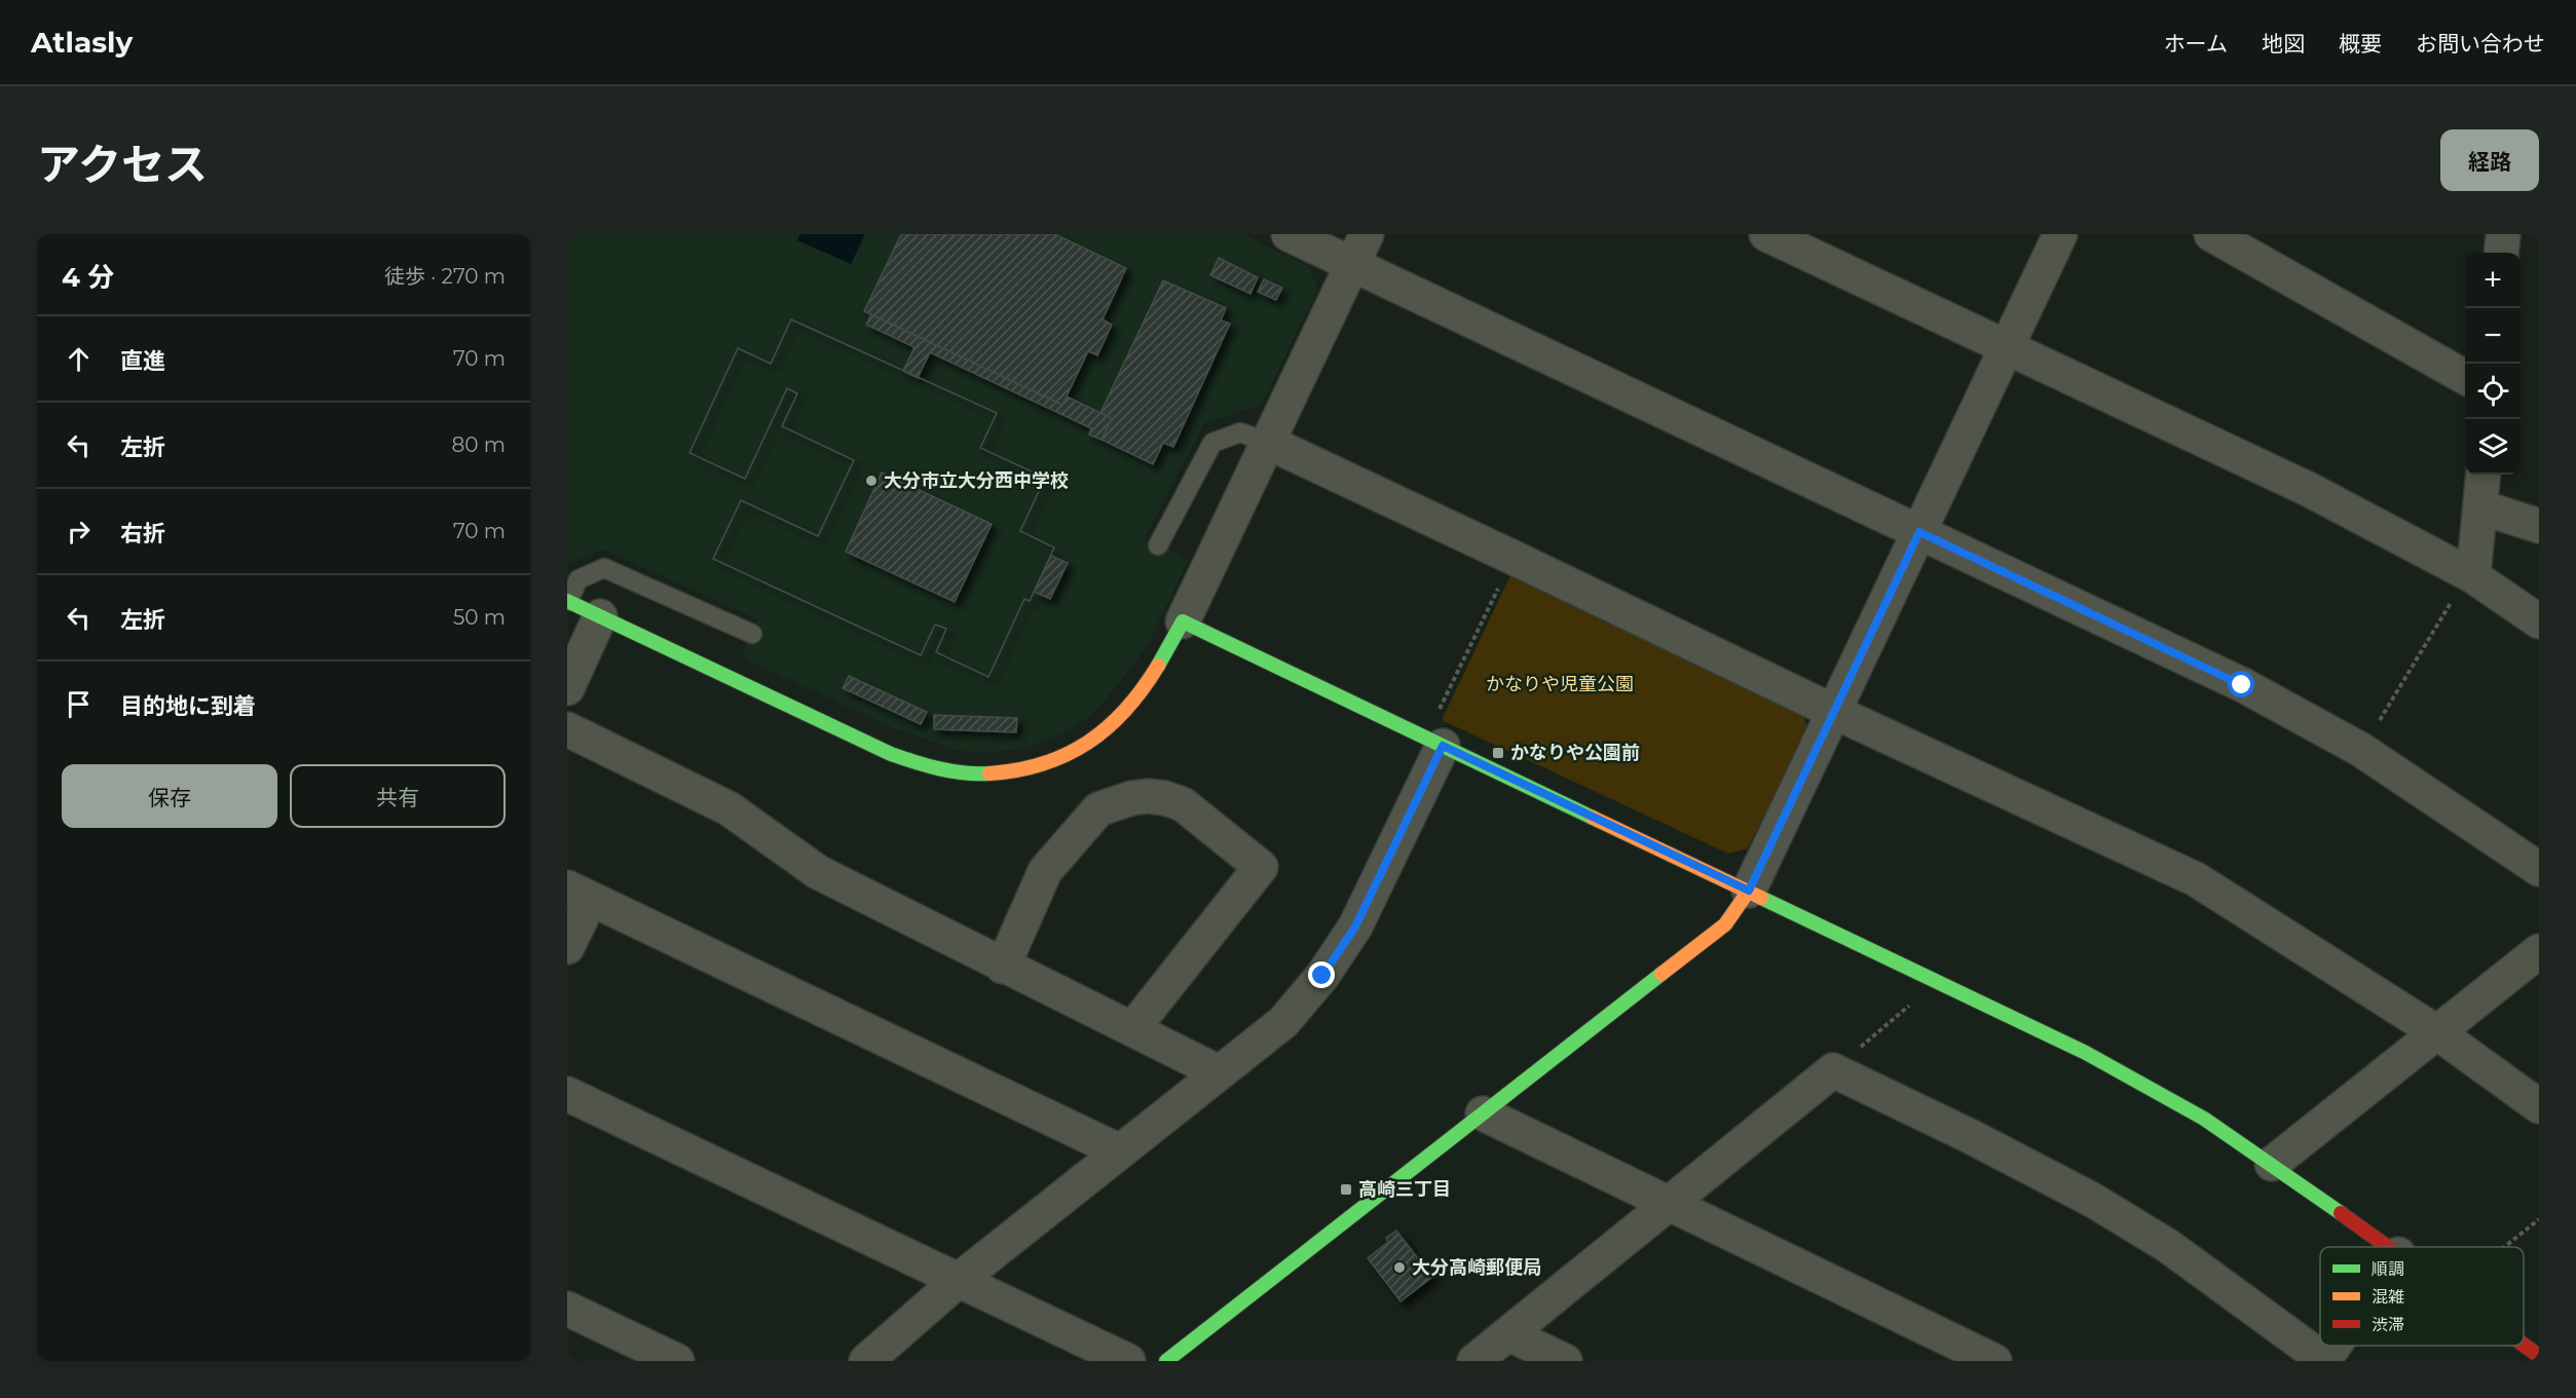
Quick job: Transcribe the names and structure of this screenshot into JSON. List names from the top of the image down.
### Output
{
  "parks": ["かなりや児童公園"],
  "places": {
    "other": ["大分市立大分西中学校", "大分高崎郵便局"],
    "transit": ["かなりや公園前", "高崎三丁目"]
  },
  "legend": ["順調", "混雑", "渋滞"],
  "page": {
    "header": "Atlasly",
    "nav": [
      "ホーム",
      "地図",
      "概要",
      "お問い合わせ"
    ],
    "title": "アクセス",
    "buttons": [
      "経路",
      ["保存", "共有"]
    ],
    "heading": ["4 分", "徒歩 · 270 m"],
    "map_buttons": ["+", "−"],
    "list": [
      ["直進", "70 m"],
      ["左折", "80 m"],
      ["右折", "70 m"],
      ["左折", "50 m"],
      "目的地に到着"
    ]
  }
}
